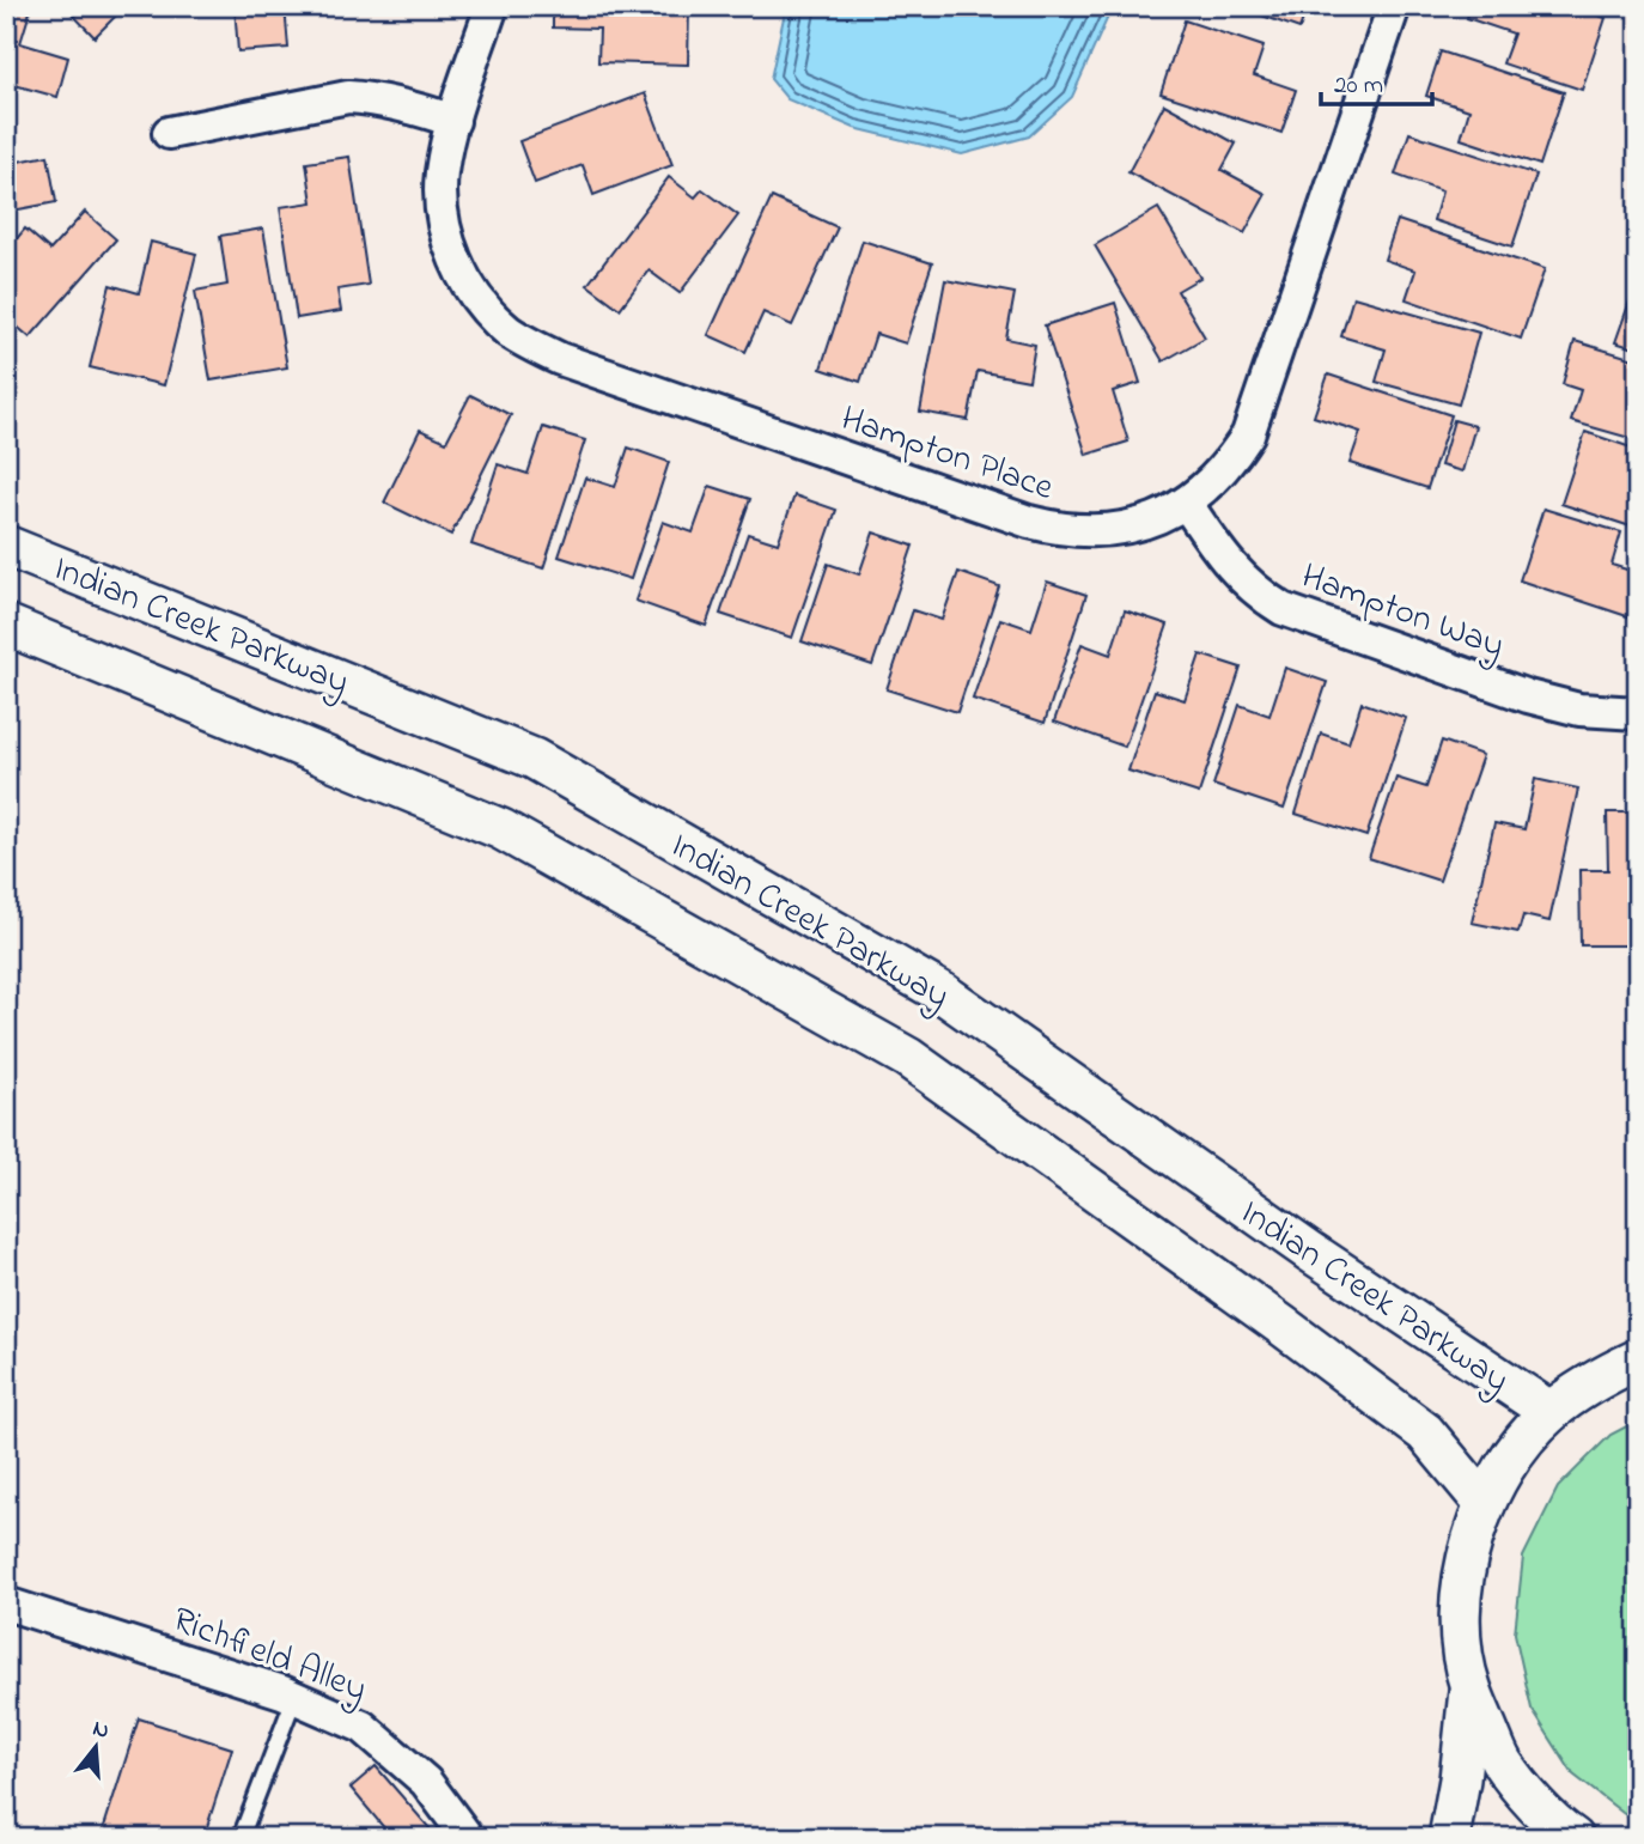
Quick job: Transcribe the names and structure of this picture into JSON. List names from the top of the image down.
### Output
{
  "streets": {
    "street": [
      "Hampton Place",
      "Hampton Way",
      "Indian Creek Parkway",
      "Richfield Alley"
    ]
  },
  "crossings": [
    ["Hampton Place", "Hampton Way"]
  ],
  "scale_bar": "20 m",
  "north": "top"
}
